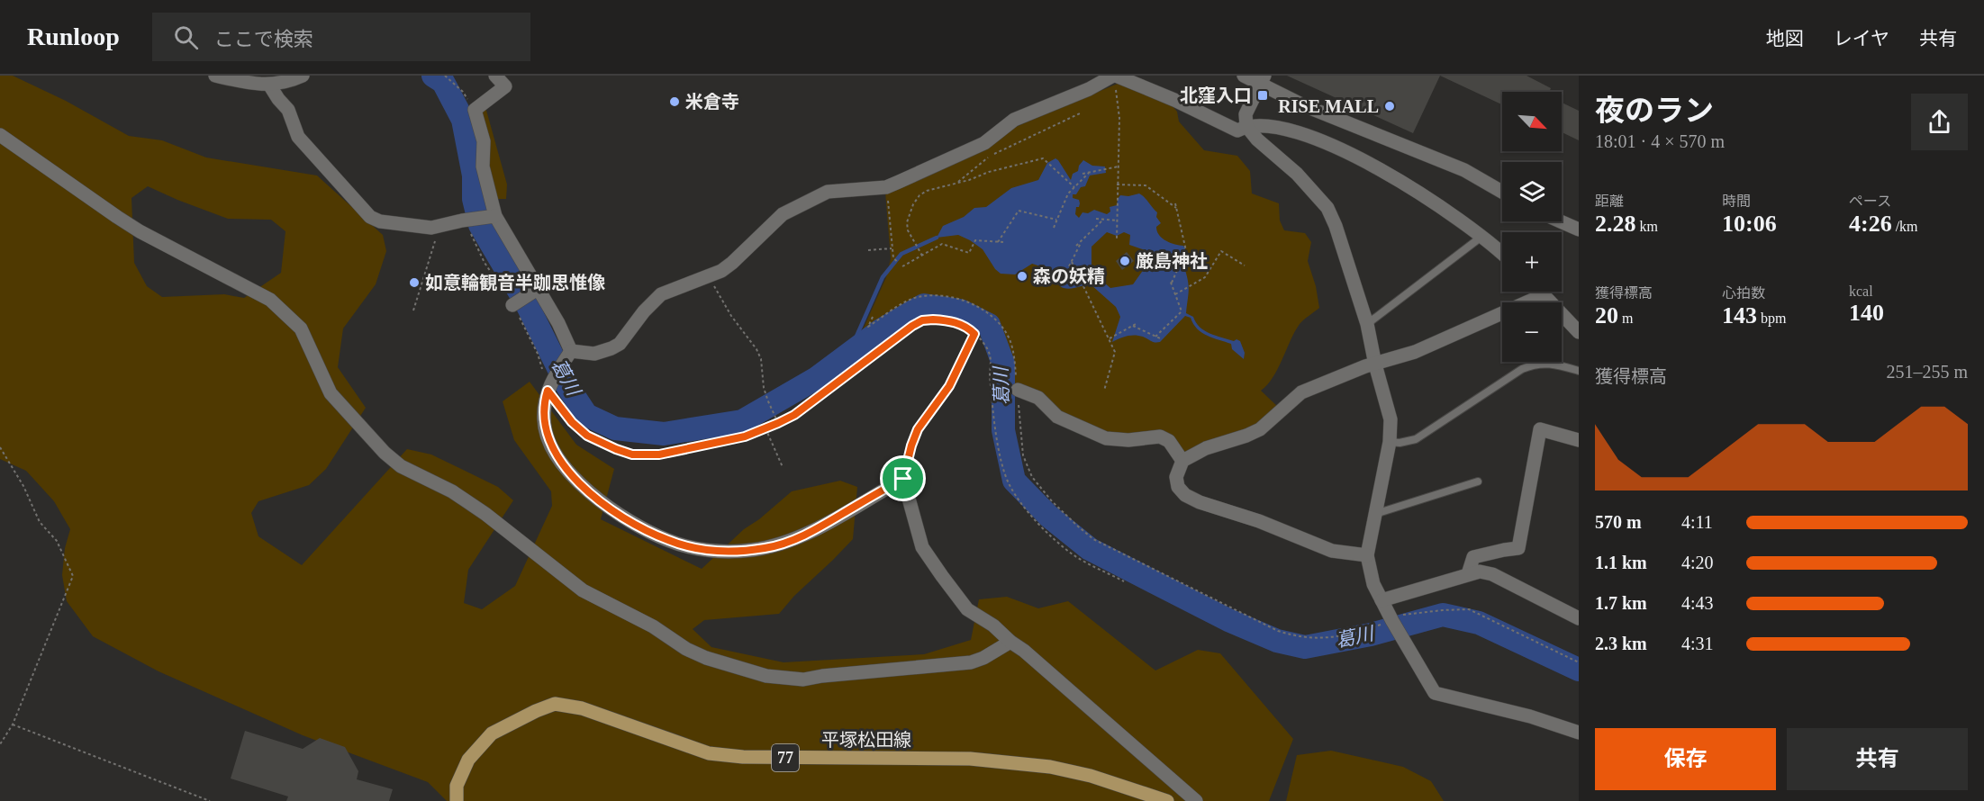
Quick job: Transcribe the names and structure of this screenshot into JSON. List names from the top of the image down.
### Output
{
  "streets": {
    "main road": ["平塚松田線", "77"]
  },
  "water": ["葛川"],
  "places": {
    "transit": ["北窪入口"],
    "other": [
      "米倉寺",
      "RISE MALL",
      "厳島神社",
      "森の妖精",
      "如意輪観音半跏思惟像"
    ]
  },
  "north": "bottom right",
  "page": {
    "header": "Runloop",
    "search": "ここで検索",
    "nav": ["地図", "レイヤ", "共有"],
    "heading": ["夜のラン", "18:01 · 4 × 570 m"],
    "map_buttons": ["+", "−"],
    "stats": [
      ["距離", "2.28 km"],
      ["時間", "10:06"],
      ["ペース", "4:26 /km"],
      ["獲得標高", "20 m"],
      ["心拍数", "143 bpm"],
      ["kcal", "140"]
    ],
    "chart": ["獲得標高", "251–255 m"],
    "list": [
      {
        "name": "570 m",
        "note": "4:11"
      },
      {
        "name": "1.1 km",
        "note": "4:20"
      },
      {
        "name": "1.7 km",
        "note": "4:43"
      },
      {
        "name": "2.3 km",
        "note": "4:31"
      }
    ],
    "buttons": ["保存", "共有"]
  }
}
